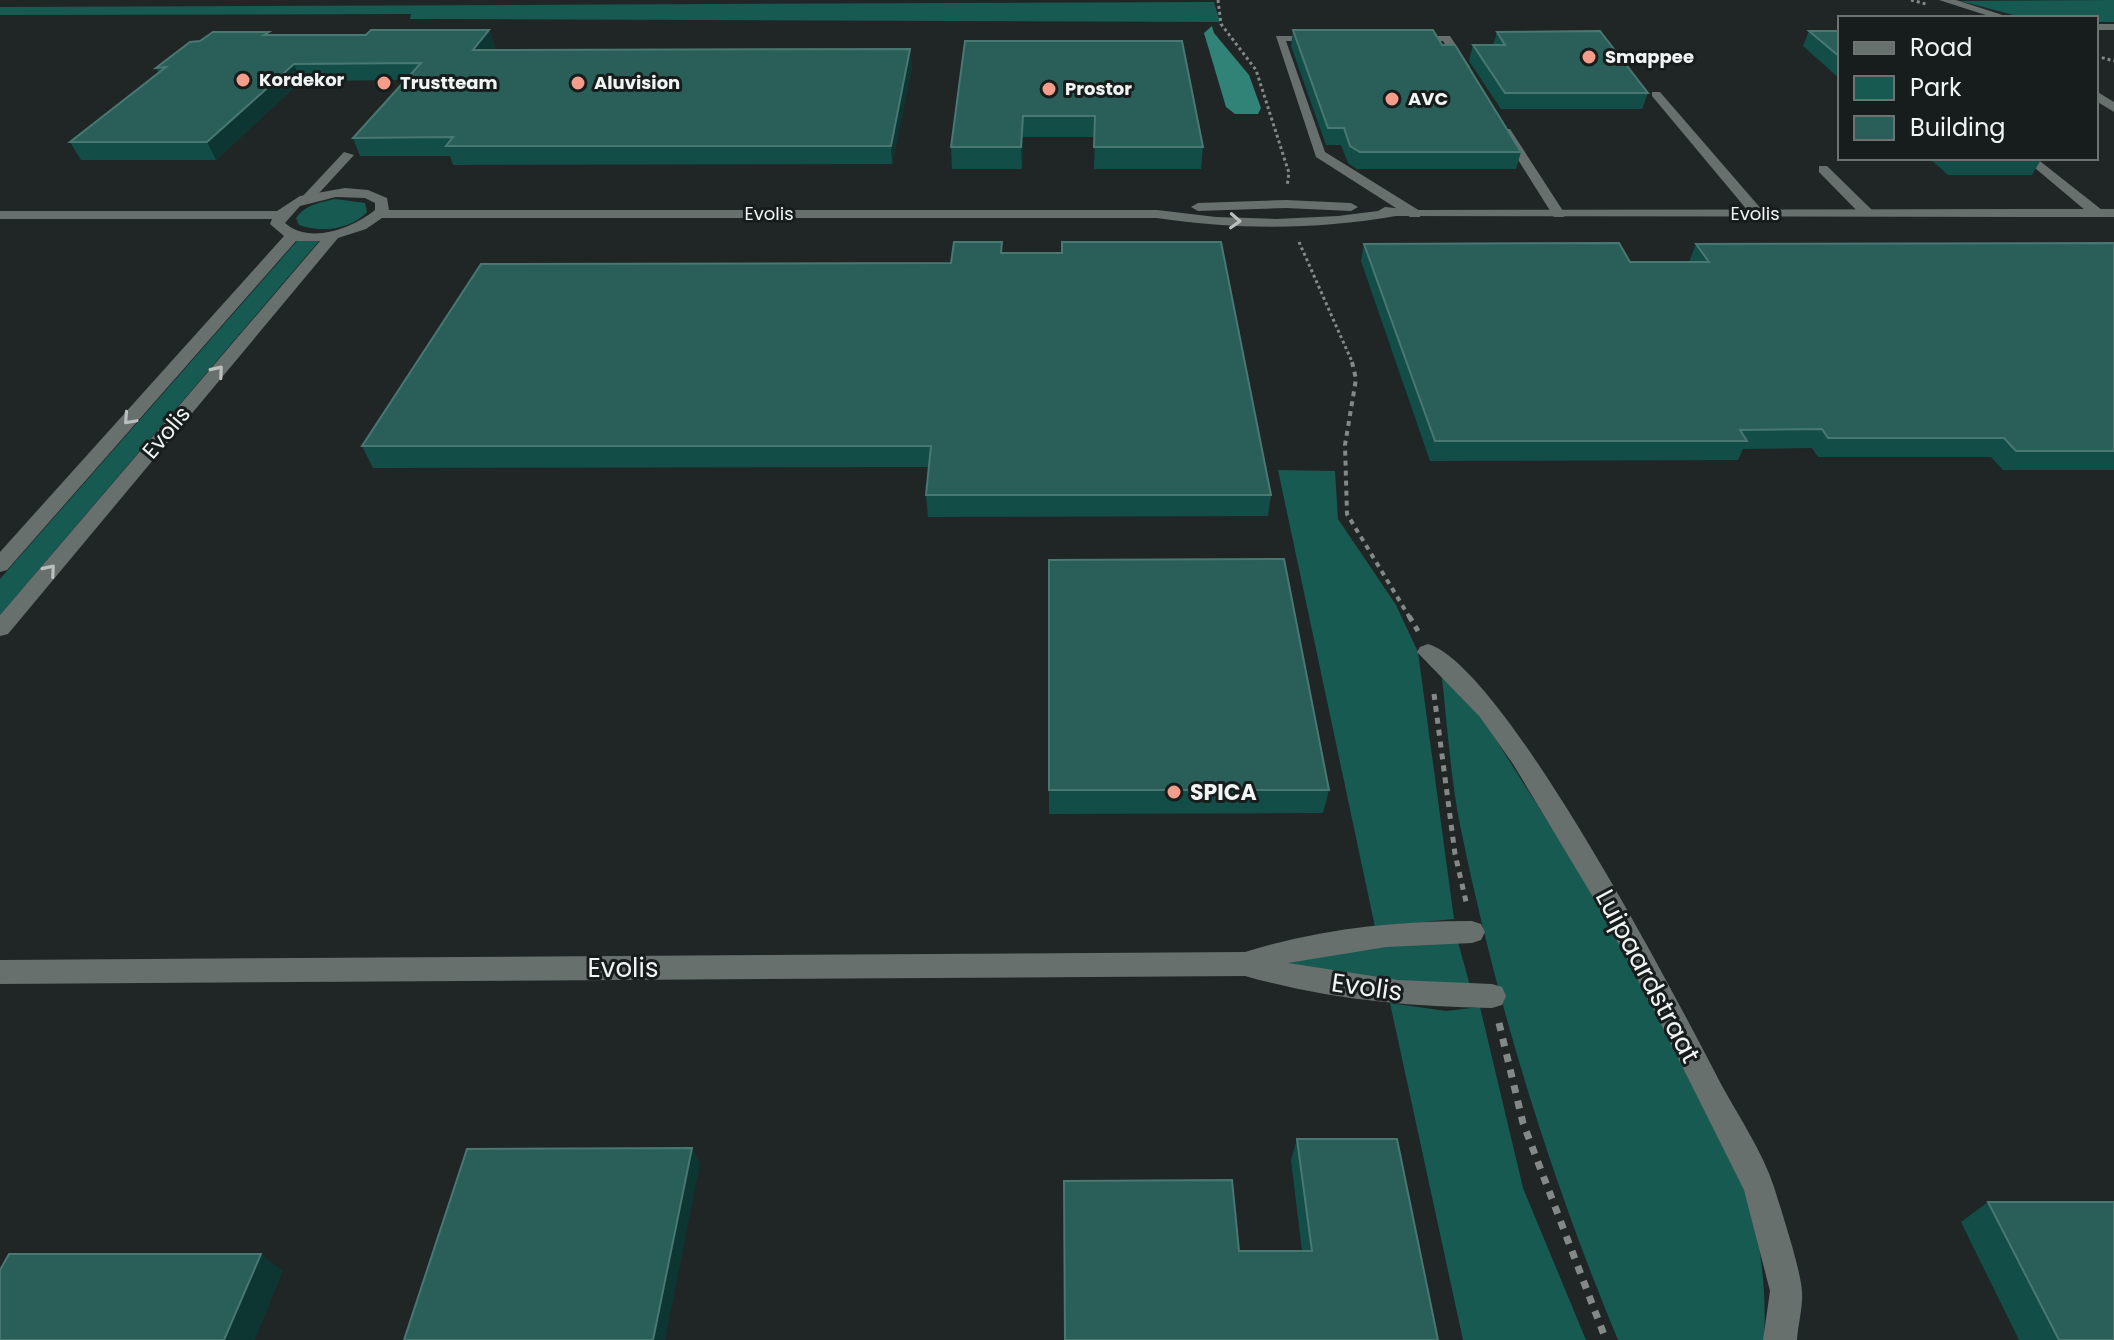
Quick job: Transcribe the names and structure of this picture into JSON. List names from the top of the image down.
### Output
{
  "streets": {
    "street": ["Evolis", "Luipaardstraat"]
  },
  "places": [
    "Smappee",
    "Kordekor",
    "Trustteam",
    "Aluvision",
    "Prostor",
    "AVC",
    "SPICA"
  ],
  "legend": ["Road", "Park", "Building"]
}
